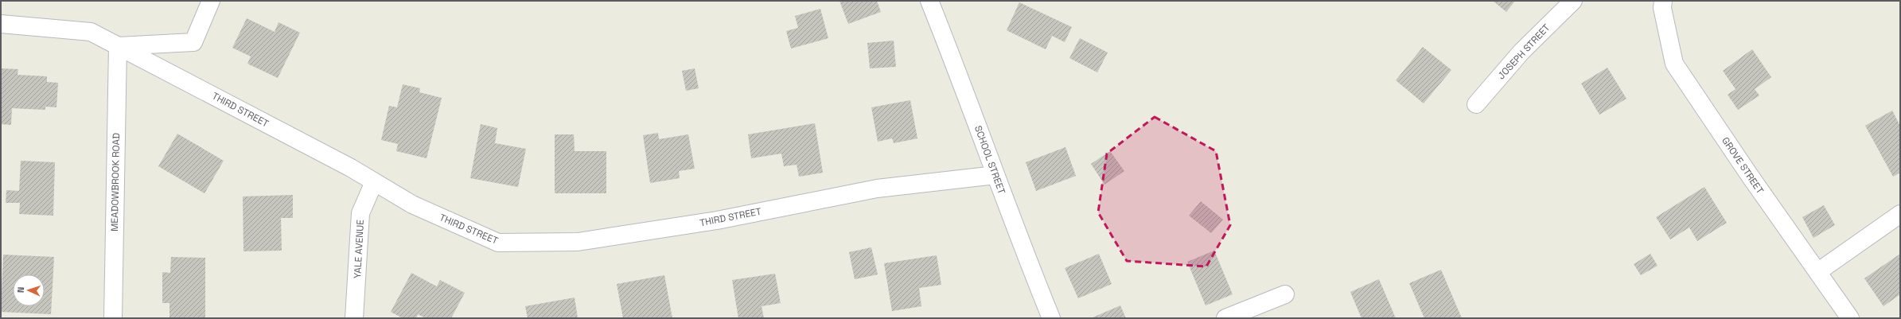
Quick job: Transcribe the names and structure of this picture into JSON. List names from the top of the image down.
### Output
{
  "streets": {
    "street": [
      "JOSEPH STREET",
      "THIRD STREET",
      "SCHOOL STREET",
      "GROVE STREET",
      "MEADOWBROOK ROAD",
      "YALE AVENUE"
    ]
  },
  "crossings": [
    ["THIRD STREET", "SCHOOL STREET"],
    ["THIRD STREET", "MEADOWBROOK ROAD"],
    ["THIRD STREET", "YALE AVENUE"]
  ],
  "north": "left"
}
